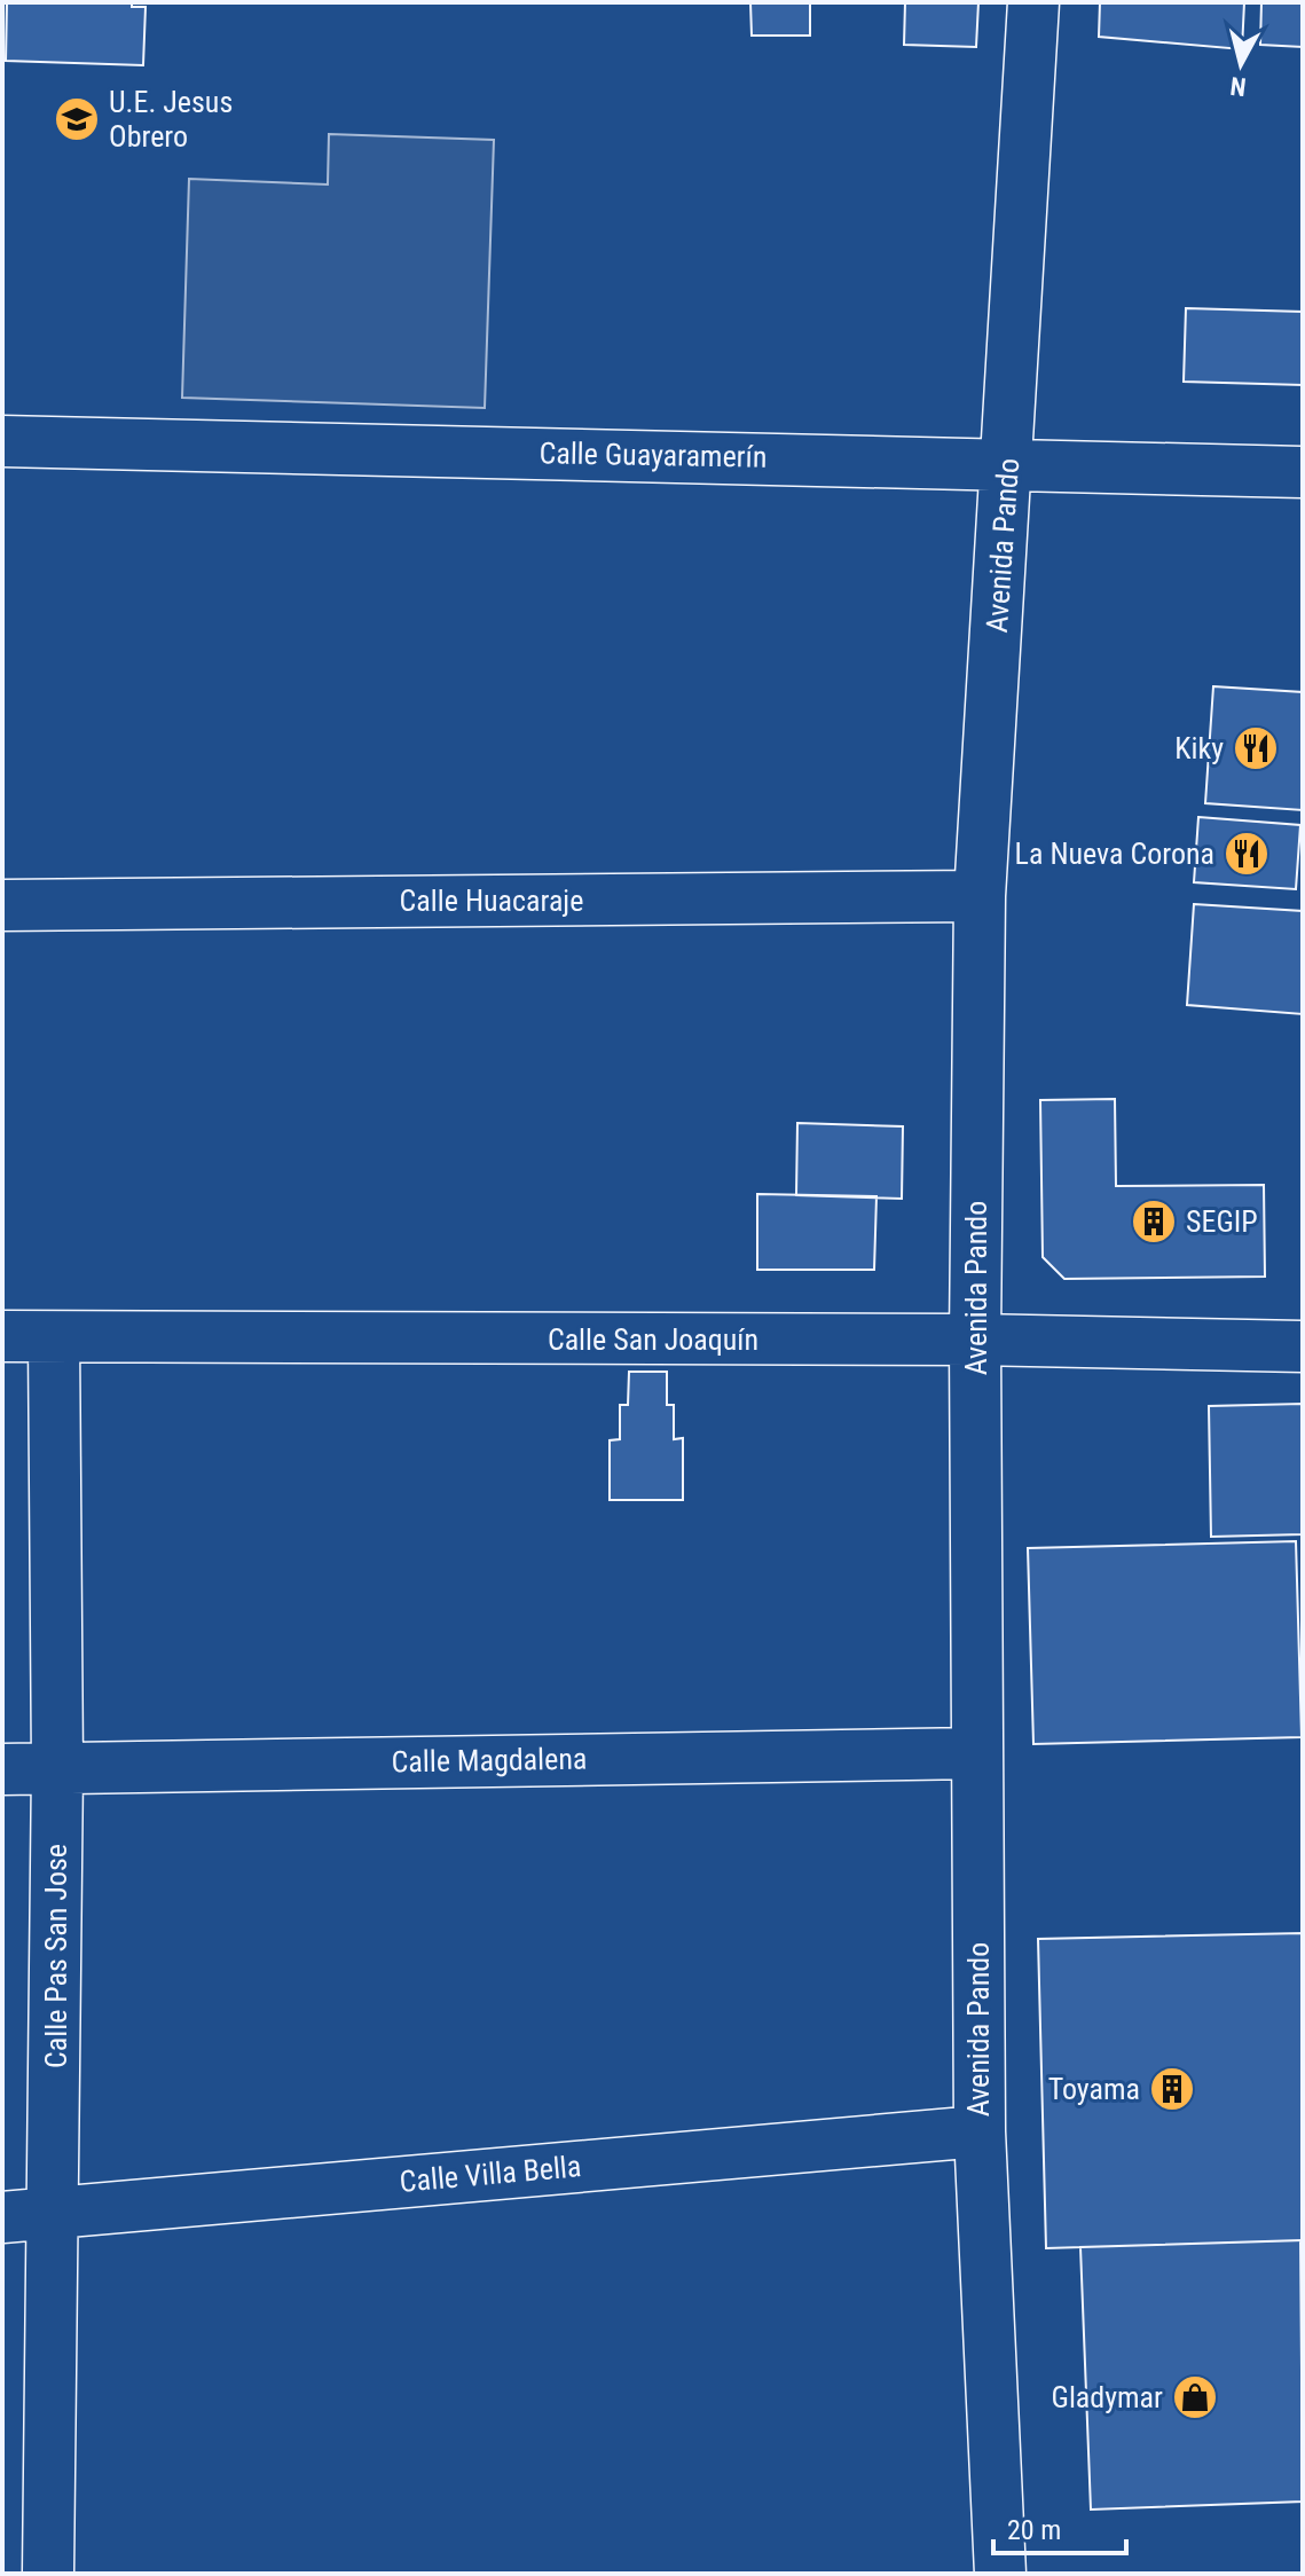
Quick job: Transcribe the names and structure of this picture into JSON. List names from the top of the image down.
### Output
{
  "streets": {
    "street": [
      "Calle Guayaramerín",
      "Avenida Pando",
      "Calle Huacaraje",
      "Calle San Joaquín",
      "Calle Magdalena",
      "Calle Pas San Jose",
      "Calle Villa Bella"
    ]
  },
  "crossings": [
    ["Calle Guayaramerín", "Avenida Pando"],
    ["Avenida Pando", "Calle Huacaraje"],
    ["Avenida Pando", "Calle San Joaquín"],
    ["Avenida Pando", "Calle Magdalena"],
    ["Avenida Pando", "Calle Villa Bella"],
    ["Calle San Joaquín", "Calle Pas San Jose"],
    ["Calle Magdalena", "Calle Pas San Jose"],
    ["Calle Pas San Jose", "Calle Villa Bella"]
  ],
  "places": {
    "school or university": ["U.E. Jesus Obrero"],
    "restaurant": ["Kiky", "La Nueva Corona"],
    "building": ["SEGIP", "Toyama"],
    "shop": ["Gladymar"]
  },
  "scale_bar": "20 m",
  "north": "bottom"
}
